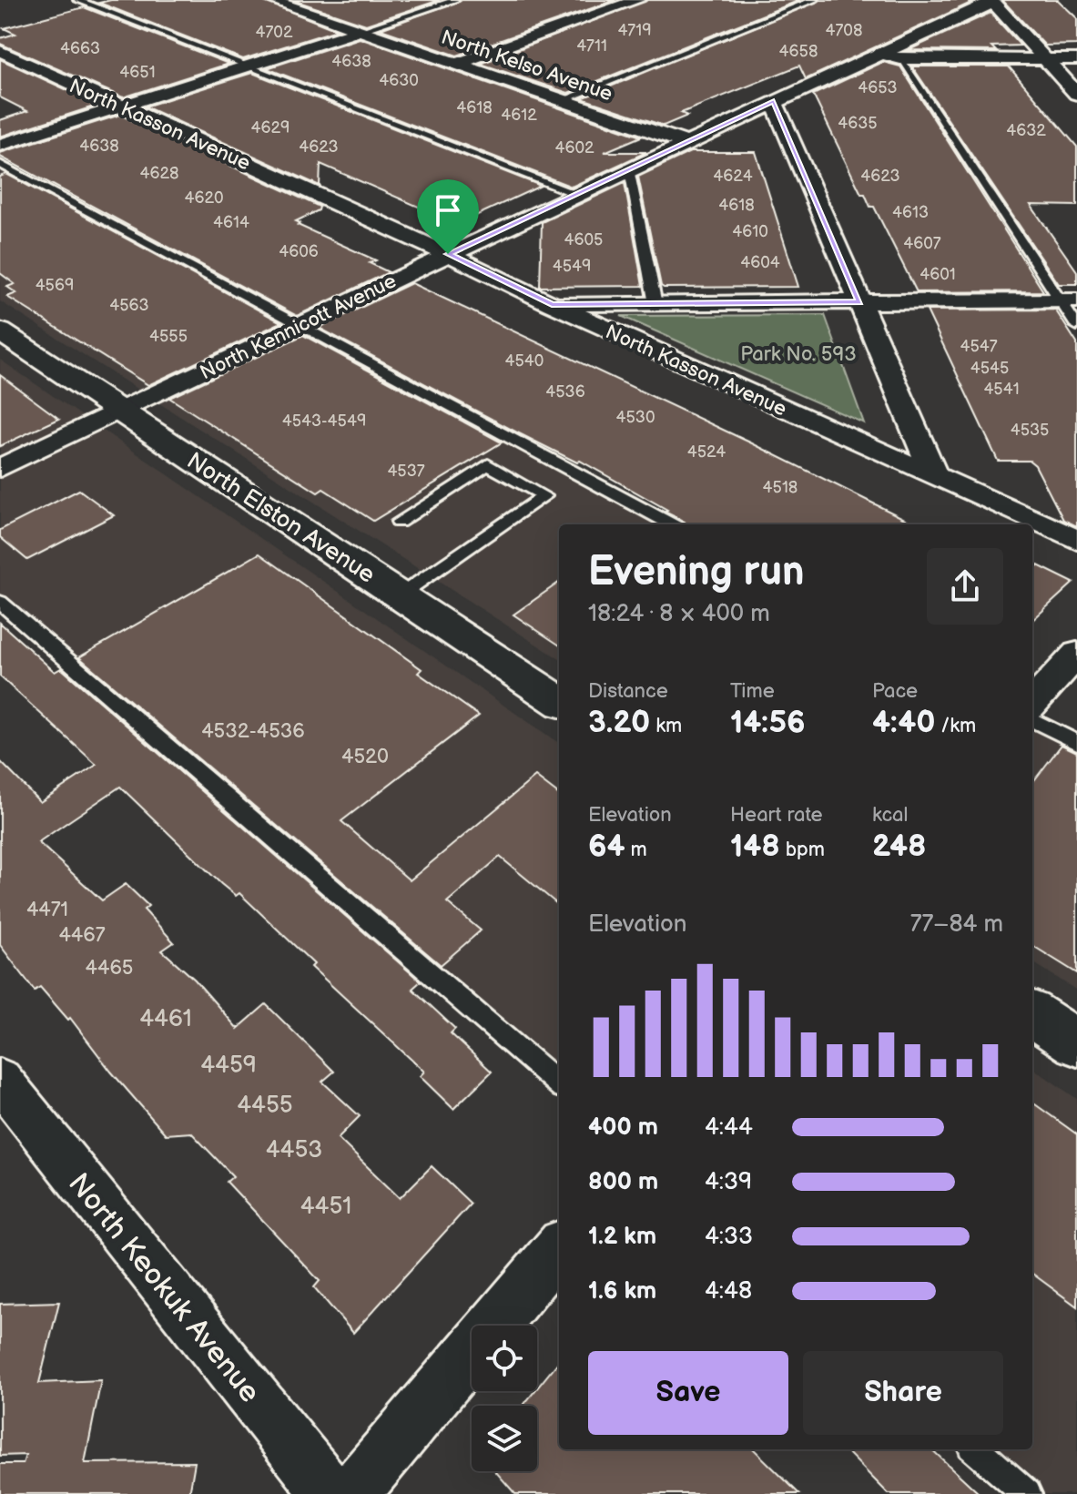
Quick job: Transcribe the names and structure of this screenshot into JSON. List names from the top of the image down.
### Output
{
  "streets": {
    "main road": ["North Elston Avenue"],
    "street": [
      "North Kelso Avenue",
      "North Kasson Avenue",
      "North Kennicott Avenue",
      "North Keokuk Avenue"
    ]
  },
  "crossings": [
    ["North Kelso Avenue", "North Kennicott Avenue"],
    ["North Kasson Avenue", "North Kennicott Avenue"],
    ["North Kennicott Avenue", "North Elston Avenue"]
  ],
  "parks": ["Park No. 593"],
  "house_numbers": [
    "4719",
    "4708",
    "4702",
    "4711",
    "4663",
    "4658",
    "4638",
    "4651",
    "4630",
    "4653",
    "4618",
    "4612",
    "4635",
    "4629",
    "4632",
    "4638",
    "4623",
    "4602",
    "4628",
    "4624",
    "4623",
    "4620",
    "4618",
    "4613",
    "4614",
    "4610",
    "4605",
    "4607",
    "4606",
    "4604",
    "4549",
    "4601",
    "4569",
    "4563",
    "4555",
    "4547",
    "4540",
    "4545",
    "4541",
    "4536",
    "4530",
    "4543-4549",
    "4535",
    "4524",
    "4537",
    "4518",
    "4532-4536",
    "4520",
    "4471",
    "4467",
    "4465",
    "4461",
    "4459",
    "4455",
    "4453",
    "4451"
  ],
  "page": {
    "heading": ["Evening run", "18:24 · 8 × 400 m"],
    "stats": [
      ["Distance", "3.20 km"],
      ["Time", "14:56"],
      ["Pace", "4:40 /km"],
      ["Elevation", "64 m"],
      ["Heart rate", "148 bpm"],
      ["kcal", "248"]
    ],
    "chart": ["Elevation", "77–84 m"],
    "list": [
      {
        "name": "400 m",
        "note": "4:44"
      },
      {
        "name": "800 m",
        "note": "4:39"
      },
      {
        "name": "1.2 km",
        "note": "4:33"
      },
      {
        "name": "1.6 km",
        "note": "4:48"
      }
    ],
    "buttons": ["Save", "Share"]
  }
}
